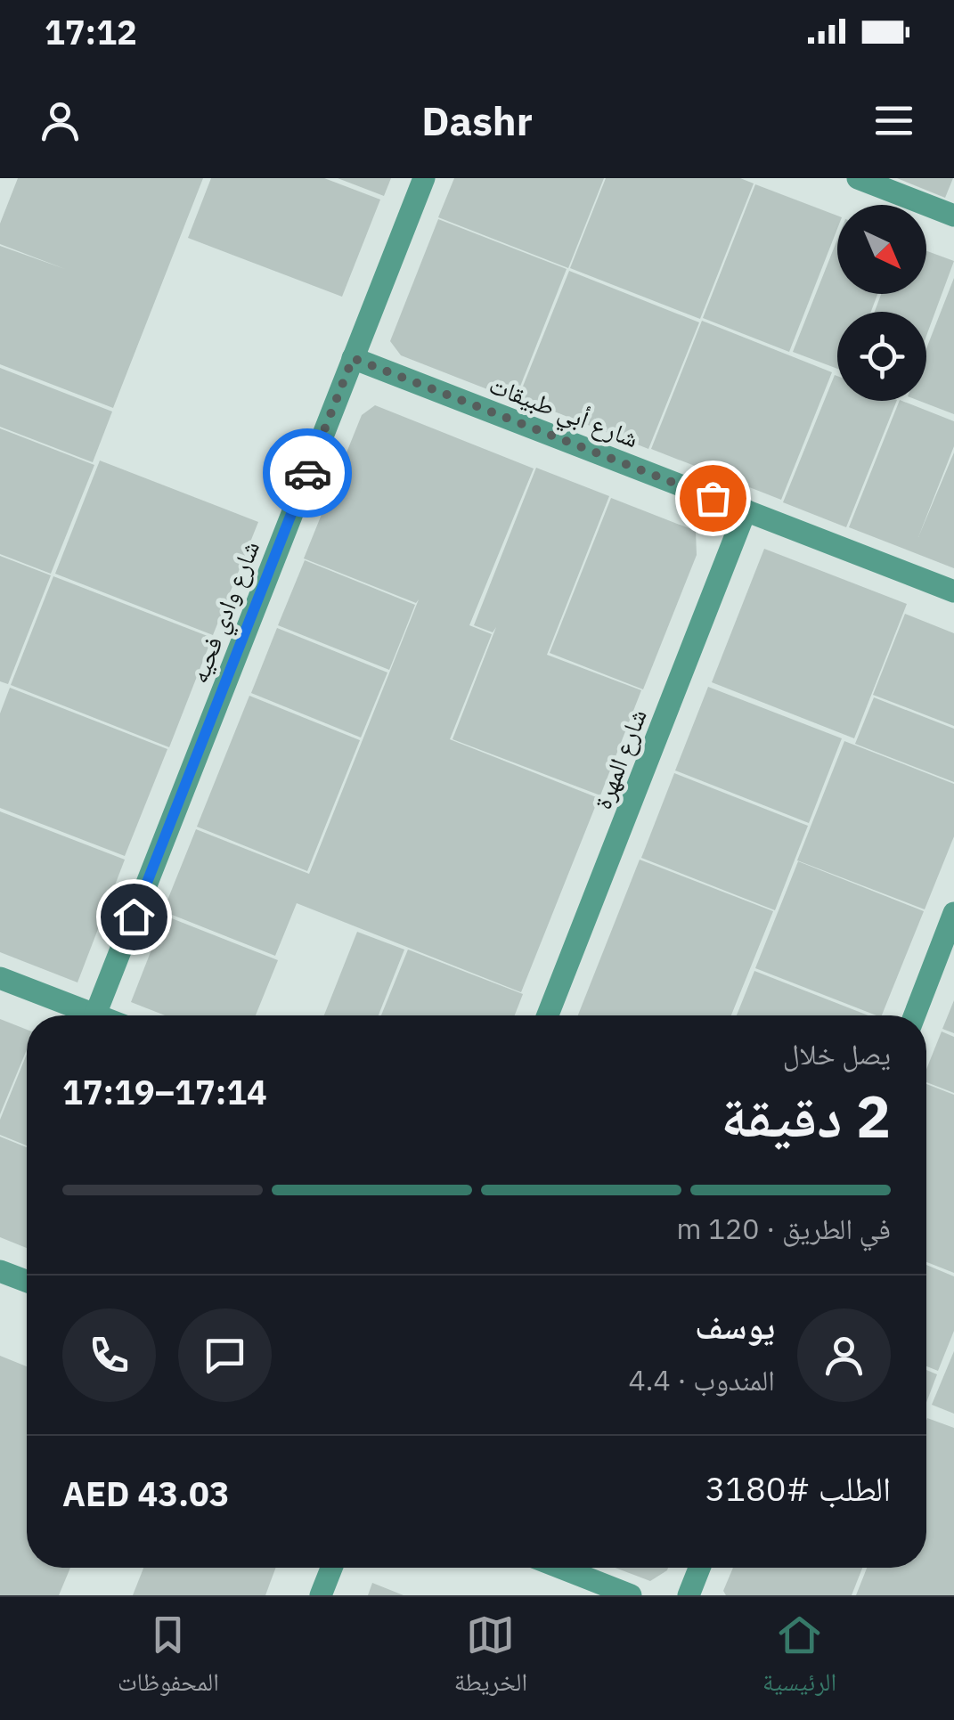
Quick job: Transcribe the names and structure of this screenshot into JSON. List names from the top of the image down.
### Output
{
  "streets": {
    "street": ["شارع أبي طبيقات", "شارع وادي فحيه", "شارع المهرة"]
  },
  "crossings": [
    ["شارع أبي طبيقات", "شارع وادي فحيه"],
    ["شارع أبي طبيقات", "شارع المهرة"]
  ],
  "north": "bottom right",
  "page": {
    "status": "17:12",
    "header": "Dashr",
    "heading": ["2 دقيقة", "يصل خلال", "17:14–17:19"],
    "panel": [
      "يوسف",
      "المندوب · 4.4",
      "الطلب #3180",
      "AED 43.03"
    ],
    "bar": "في الطريق · 120 m",
    "tabs": ["الرئيسية", "الخريطة", "المحفوظات"]
  }
}
